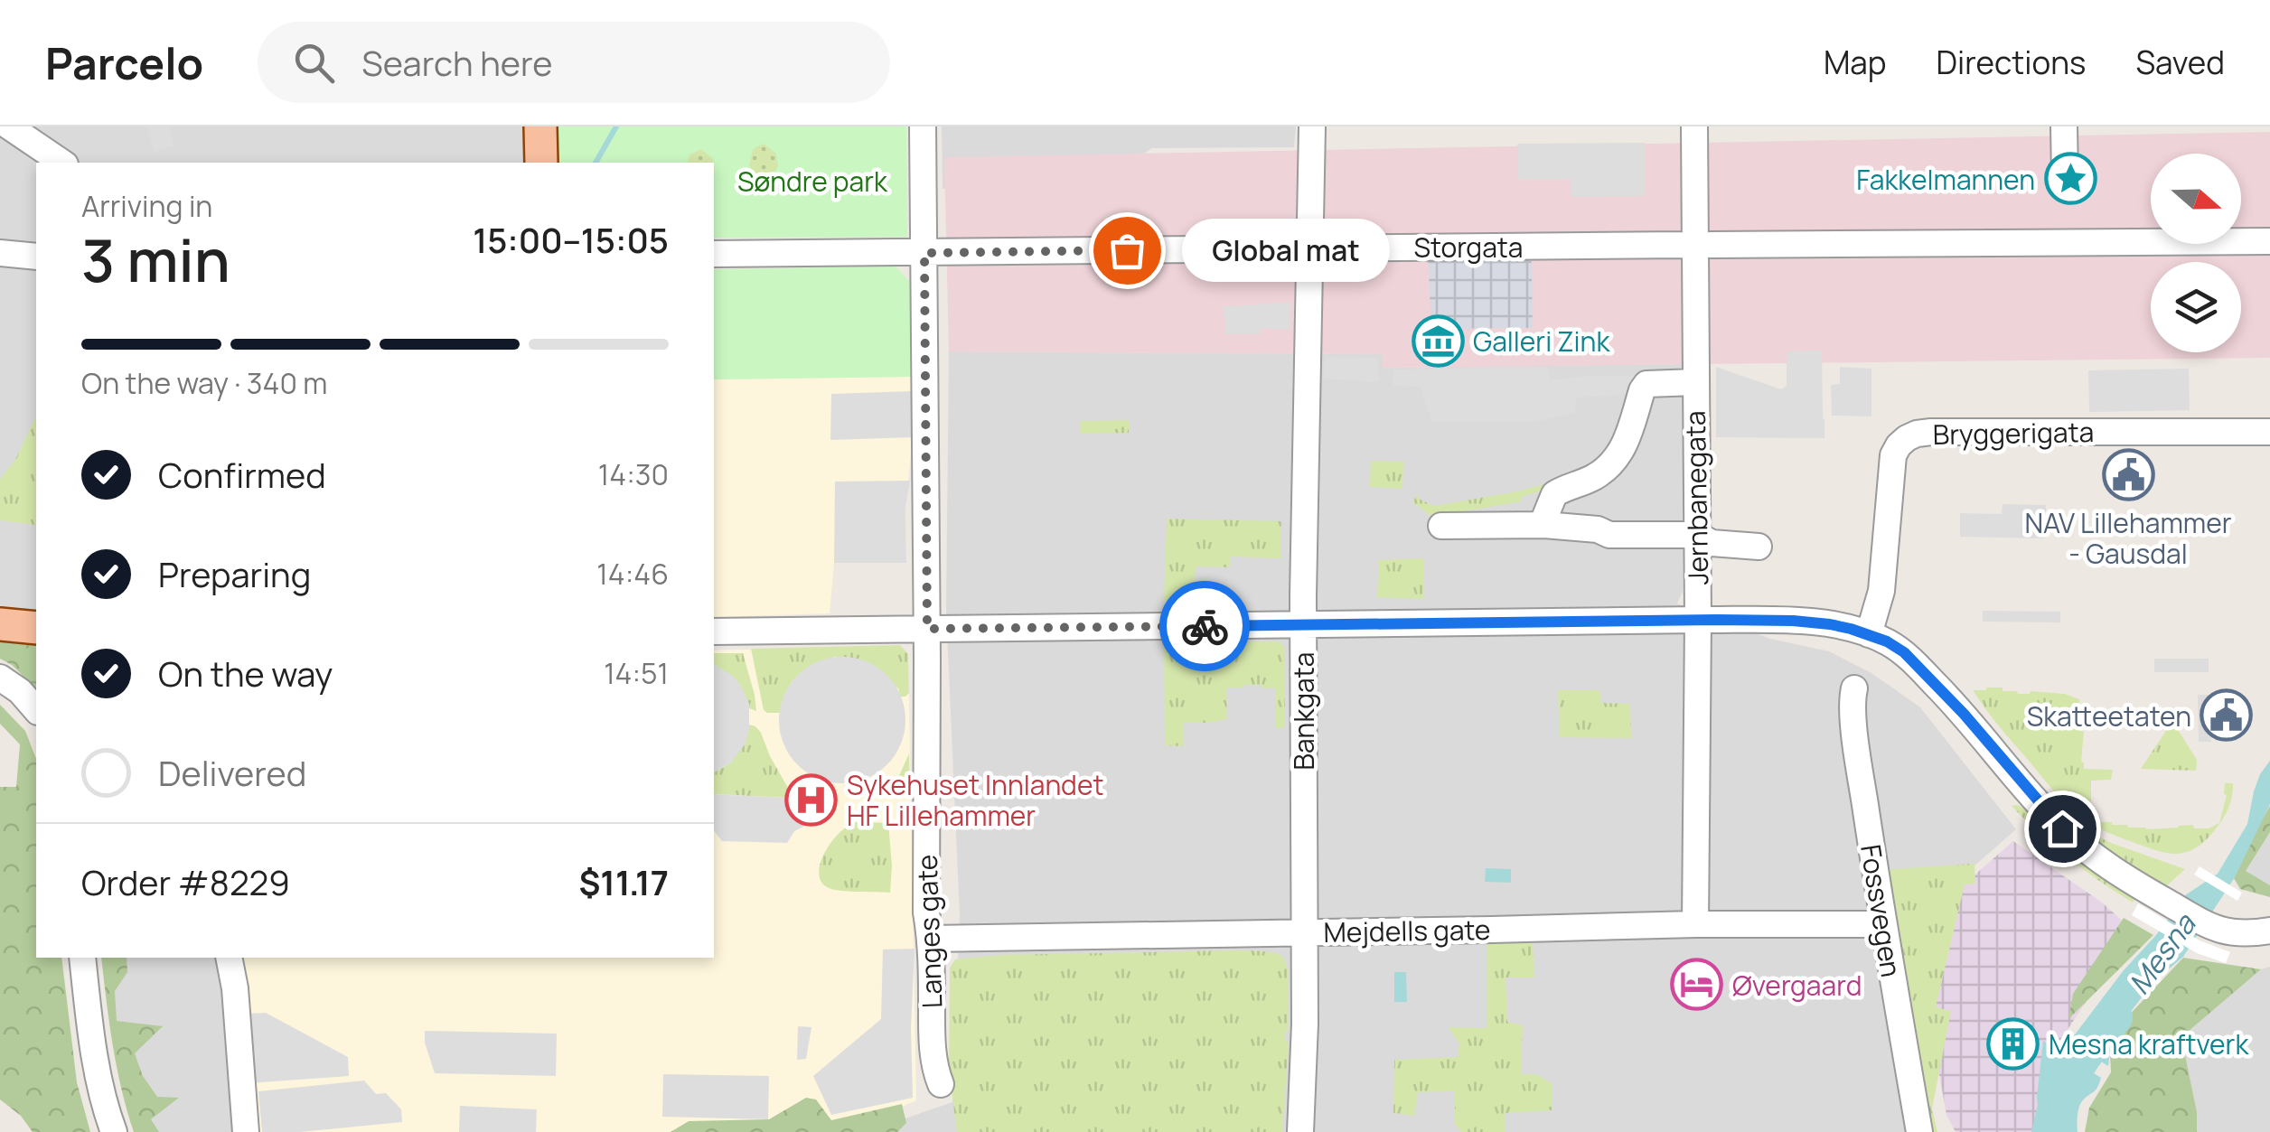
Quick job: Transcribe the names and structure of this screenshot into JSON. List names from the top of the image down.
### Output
{
  "streets": {
    "street": [
      "Storgata",
      "Bryggerigata",
      "Jernbanegata",
      "Bankgata",
      "Fossvegen",
      "Mejdells gate",
      "Langes gate"
    ]
  },
  "crossings": [
    ["Storgata", "Jernbanegata"],
    ["Storgata", "Bankgata"],
    ["Storgata", "Langes gate"],
    ["Jernbanegata", "Mejdells gate"],
    ["Bankgata", "Mejdells gate"],
    ["Fossvegen", "Mejdells gate"],
    ["Mejdells gate", "Langes gate"]
  ],
  "water": ["Mesna"],
  "parks": ["Søndre park"],
  "places": {
    "place": ["Fakkelmannen"],
    "other": ["Global mat"],
    "museum": ["Galleri Zink"],
    "public building": ["NAV Lillehammer - Gausdal", "Skatteetaten"],
    "hospital": ["Sykehuset Innlandet HF Lillehammer"],
    "hotel": ["Øvergaard"],
    "building": ["Mesna kraftverk"]
  },
  "north": "right",
  "page": {
    "header": "Parcelo",
    "search": "Search here",
    "nav": ["Map", "Directions", "Saved"],
    "heading": ["3 min", "Arriving in", "15:00–15:05"],
    "panel": ["Order #8229", "$11.17"],
    "bubble": "Global mat",
    "bar": "On the way · 340 m",
    "list": [
      ["Confirmed", "14:30"],
      ["Preparing", "14:46"],
      ["On the way", "14:51"],
      "Delivered"
    ]
  }
}
